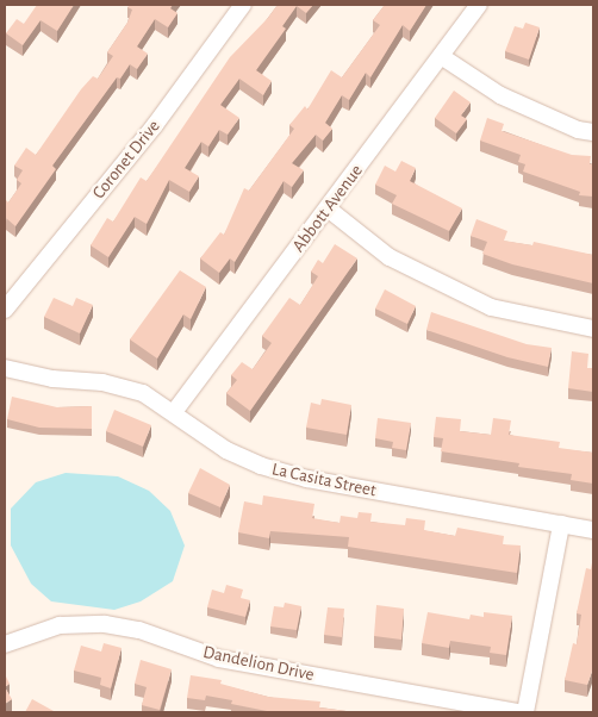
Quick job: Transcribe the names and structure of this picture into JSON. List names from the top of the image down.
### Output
{
  "streets": {
    "street": [
      "Coronet Drive",
      "Abbott Avenue",
      "La Casita Street",
      "Dandelion Drive"
    ]
  },
  "crossings": [
    ["Abbott Avenue", "La Casita Street"]
  ]
}
